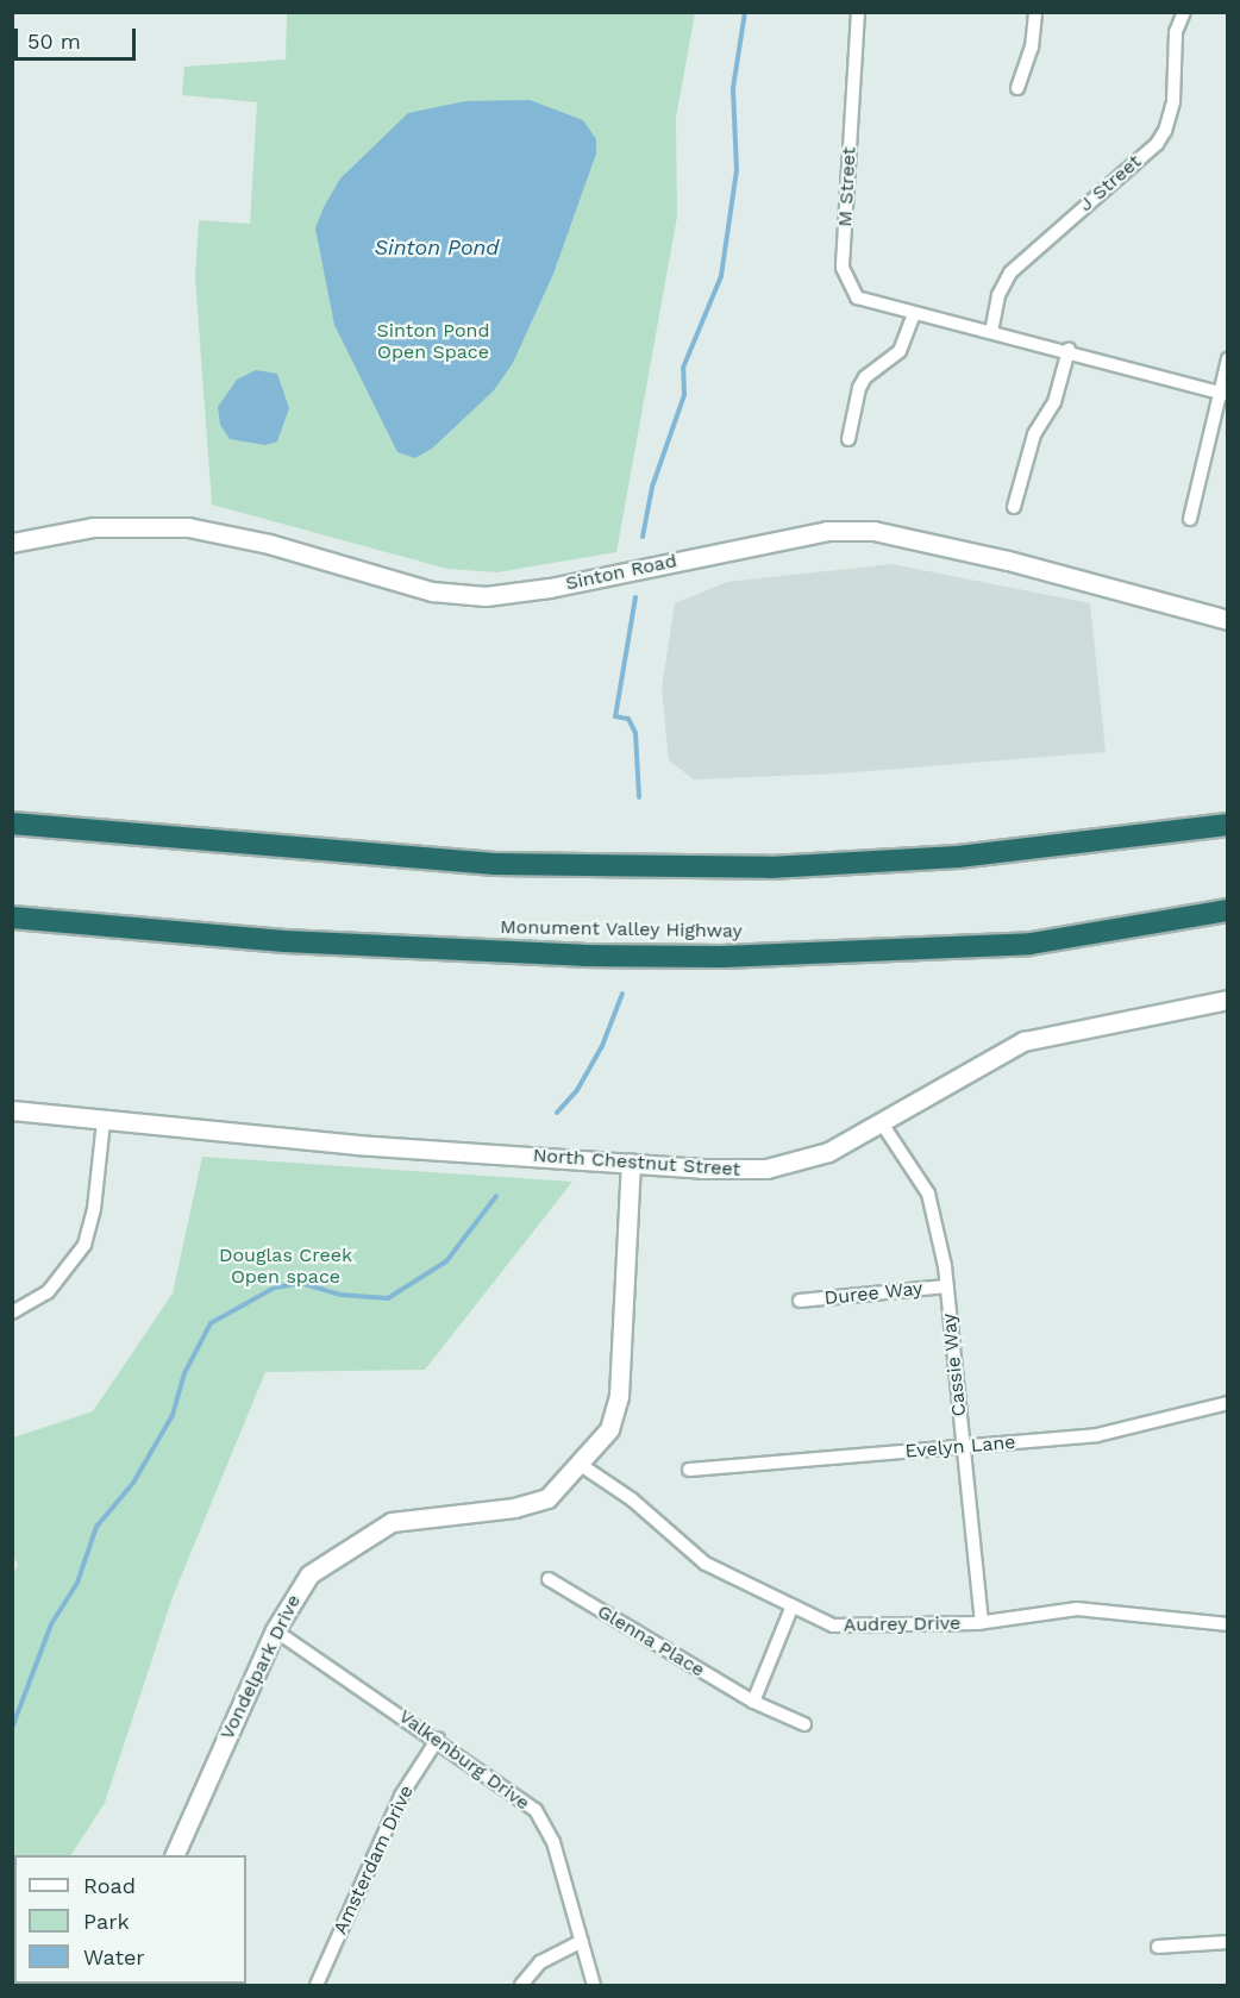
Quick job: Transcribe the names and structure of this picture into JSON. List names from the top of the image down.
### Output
{
  "streets": {
    "highway": ["Monument Valley Highway"],
    "street": [
      "J Street",
      "M Street",
      "Sinton Road",
      "North Chestnut Street",
      "Duree Way",
      "Cassie Way",
      "Evelyn Lane",
      "Audrey Drive",
      "Glenna Place",
      "Vondelpark Drive",
      "Valkenburg Drive",
      "Amsterdam Drive"
    ]
  },
  "crossings": [
    ["J Street", "M Street"],
    ["North Chestnut Street", "Cassie Way"],
    ["North Chestnut Street", "Vondelpark Drive"],
    ["Duree Way", "Cassie Way"],
    ["Cassie Way", "Evelyn Lane"],
    ["Cassie Way", "Audrey Drive"],
    ["Audrey Drive", "Vondelpark Drive"],
    ["Vondelpark Drive", "Valkenburg Drive"],
    ["Valkenburg Drive", "Amsterdam Drive"]
  ],
  "water": ["Sinton Pond"],
  "parks": ["Sinton Pond Open Space", "Douglas Creek Open space"],
  "legend": ["Road", "Park", "Water"],
  "scale_bar": "50 m"
}
